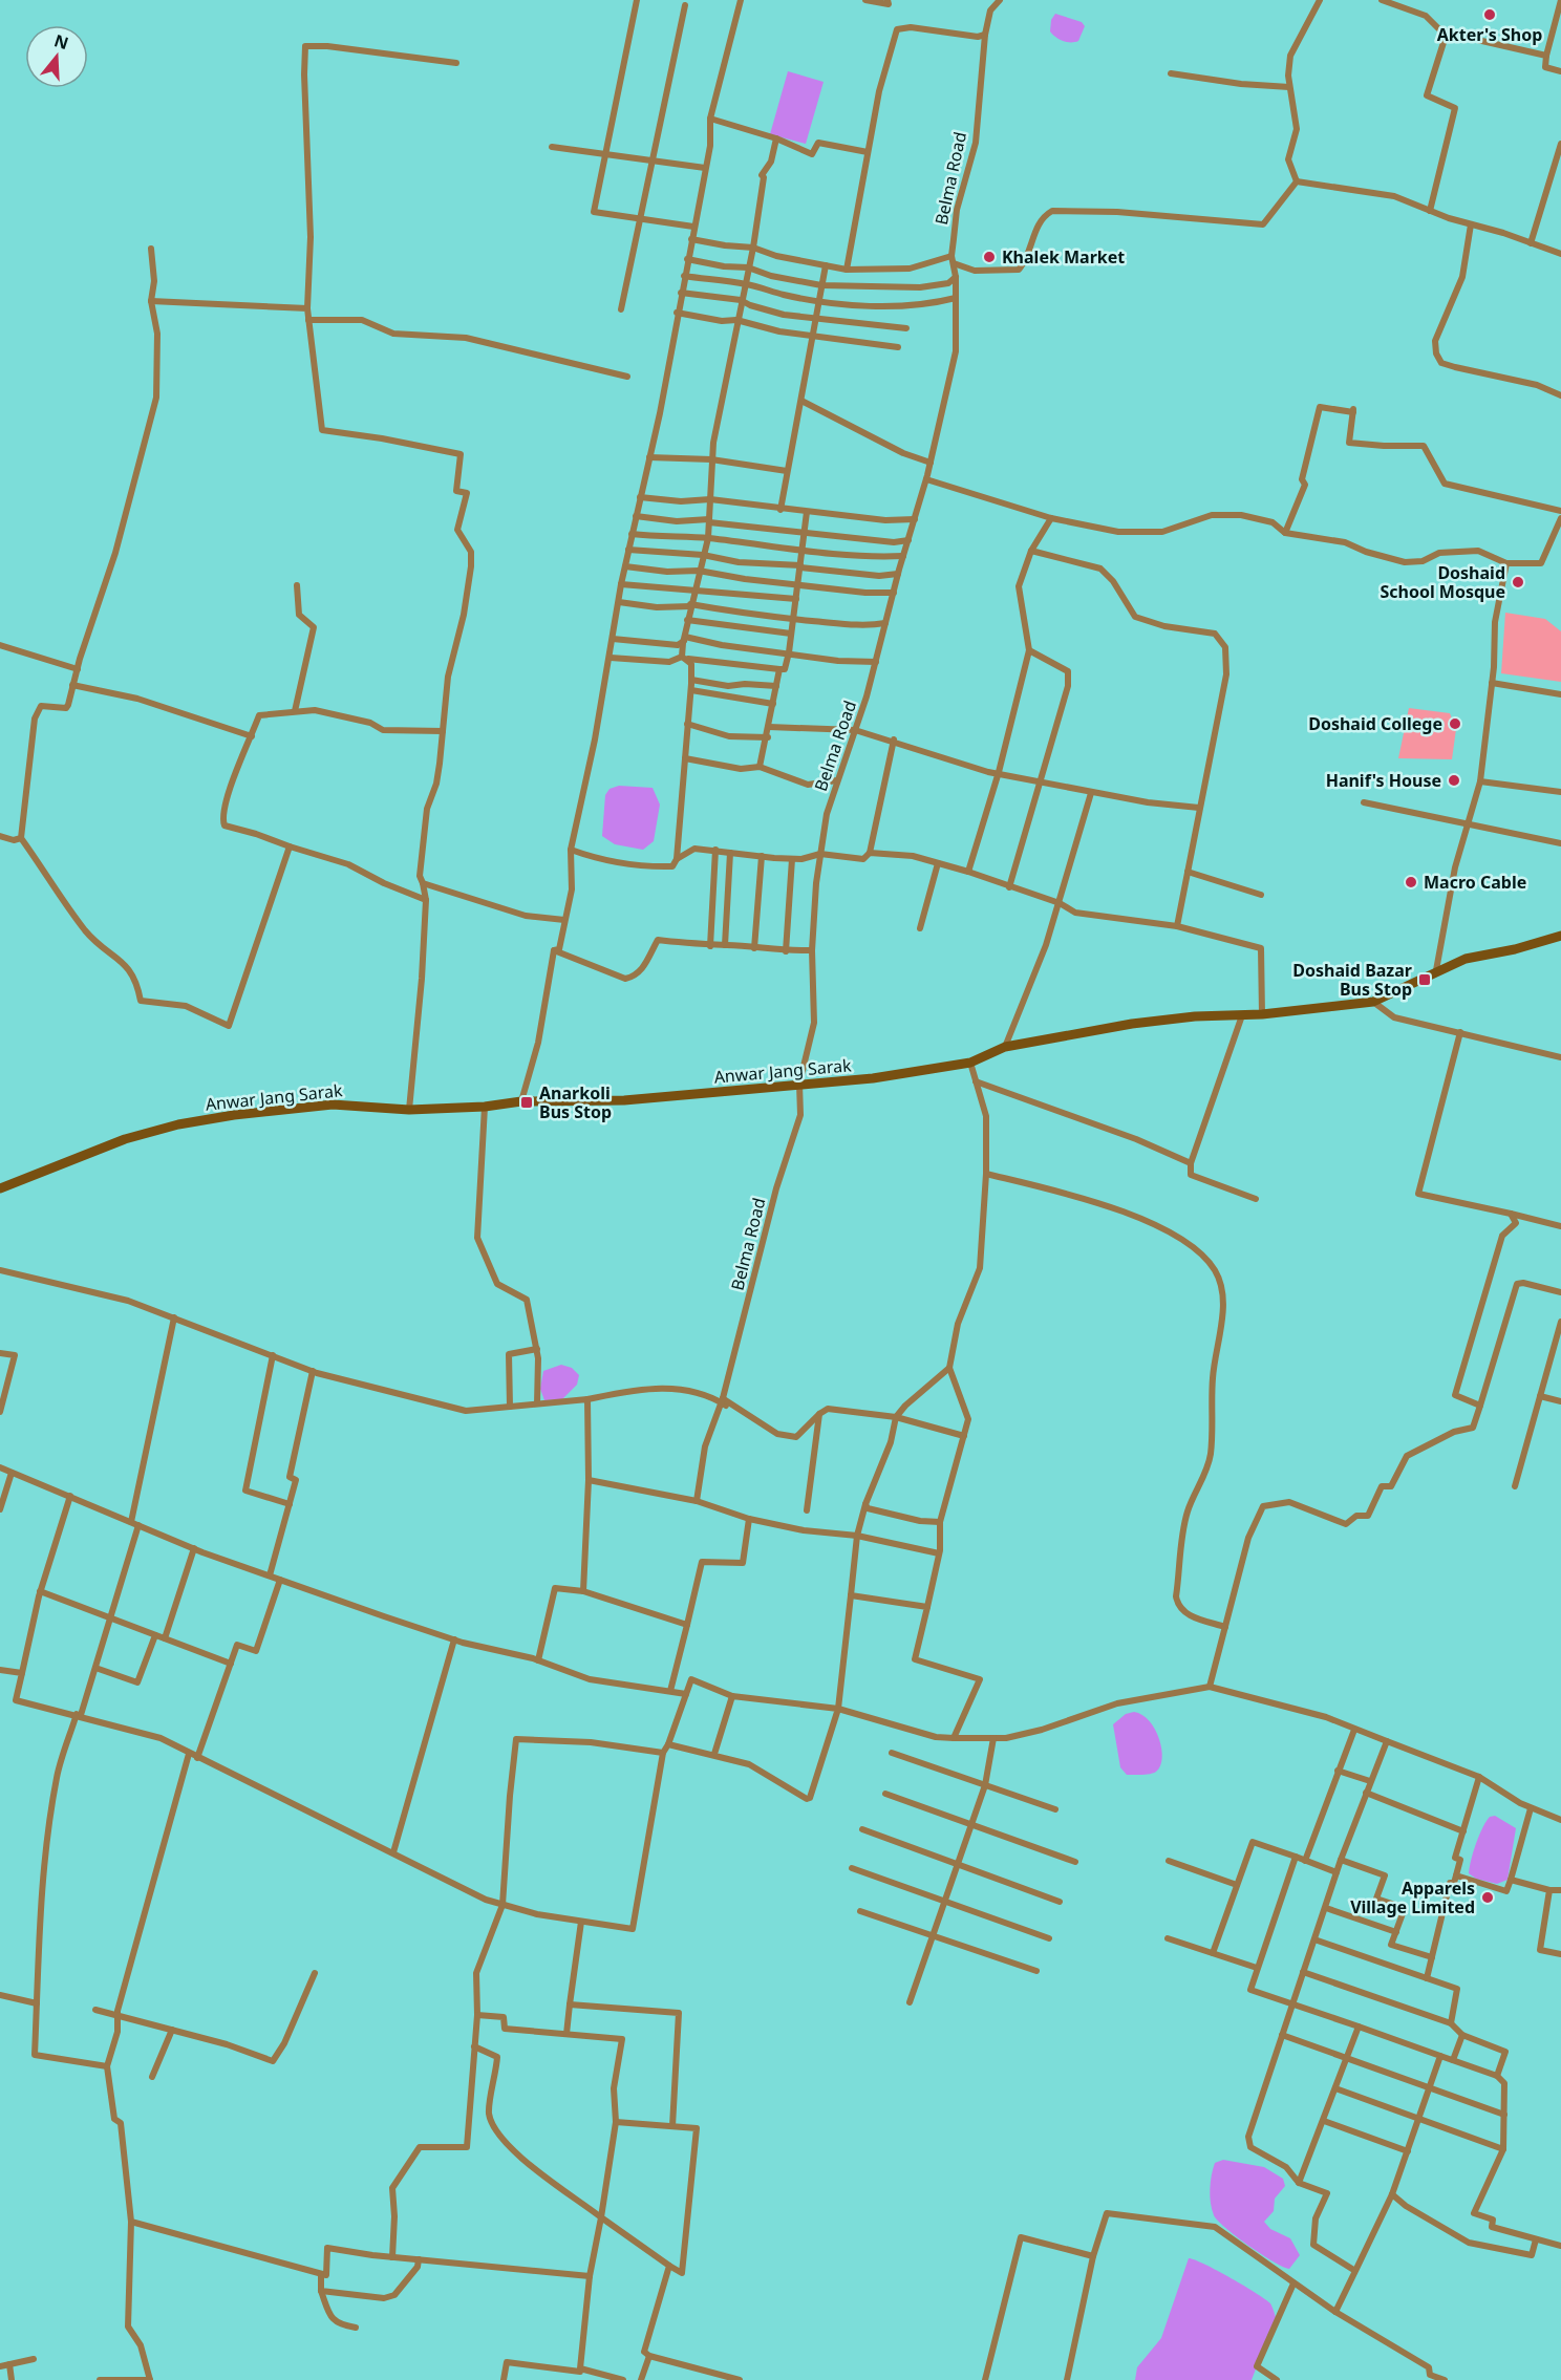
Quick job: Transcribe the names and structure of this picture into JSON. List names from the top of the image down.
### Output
{
  "streets": {
    "main road": ["Anwar Jang Sarak"],
    "street": ["Belma Road"]
  },
  "crossings": [
    ["Belma Road", "Anwar Jang Sarak"]
  ],
  "places": {
    "other": [
      "Akter's Shop",
      "Khalek Market",
      "Doshaid School Mosque",
      "Doshaid College",
      "Hanif's House",
      "Macro Cable",
      "Apparels Village Limited"
    ],
    "transit": ["Doshaid Bazar Bus Stop", "Anarkoli Bus Stop"]
  },
  "north": "top"
}
